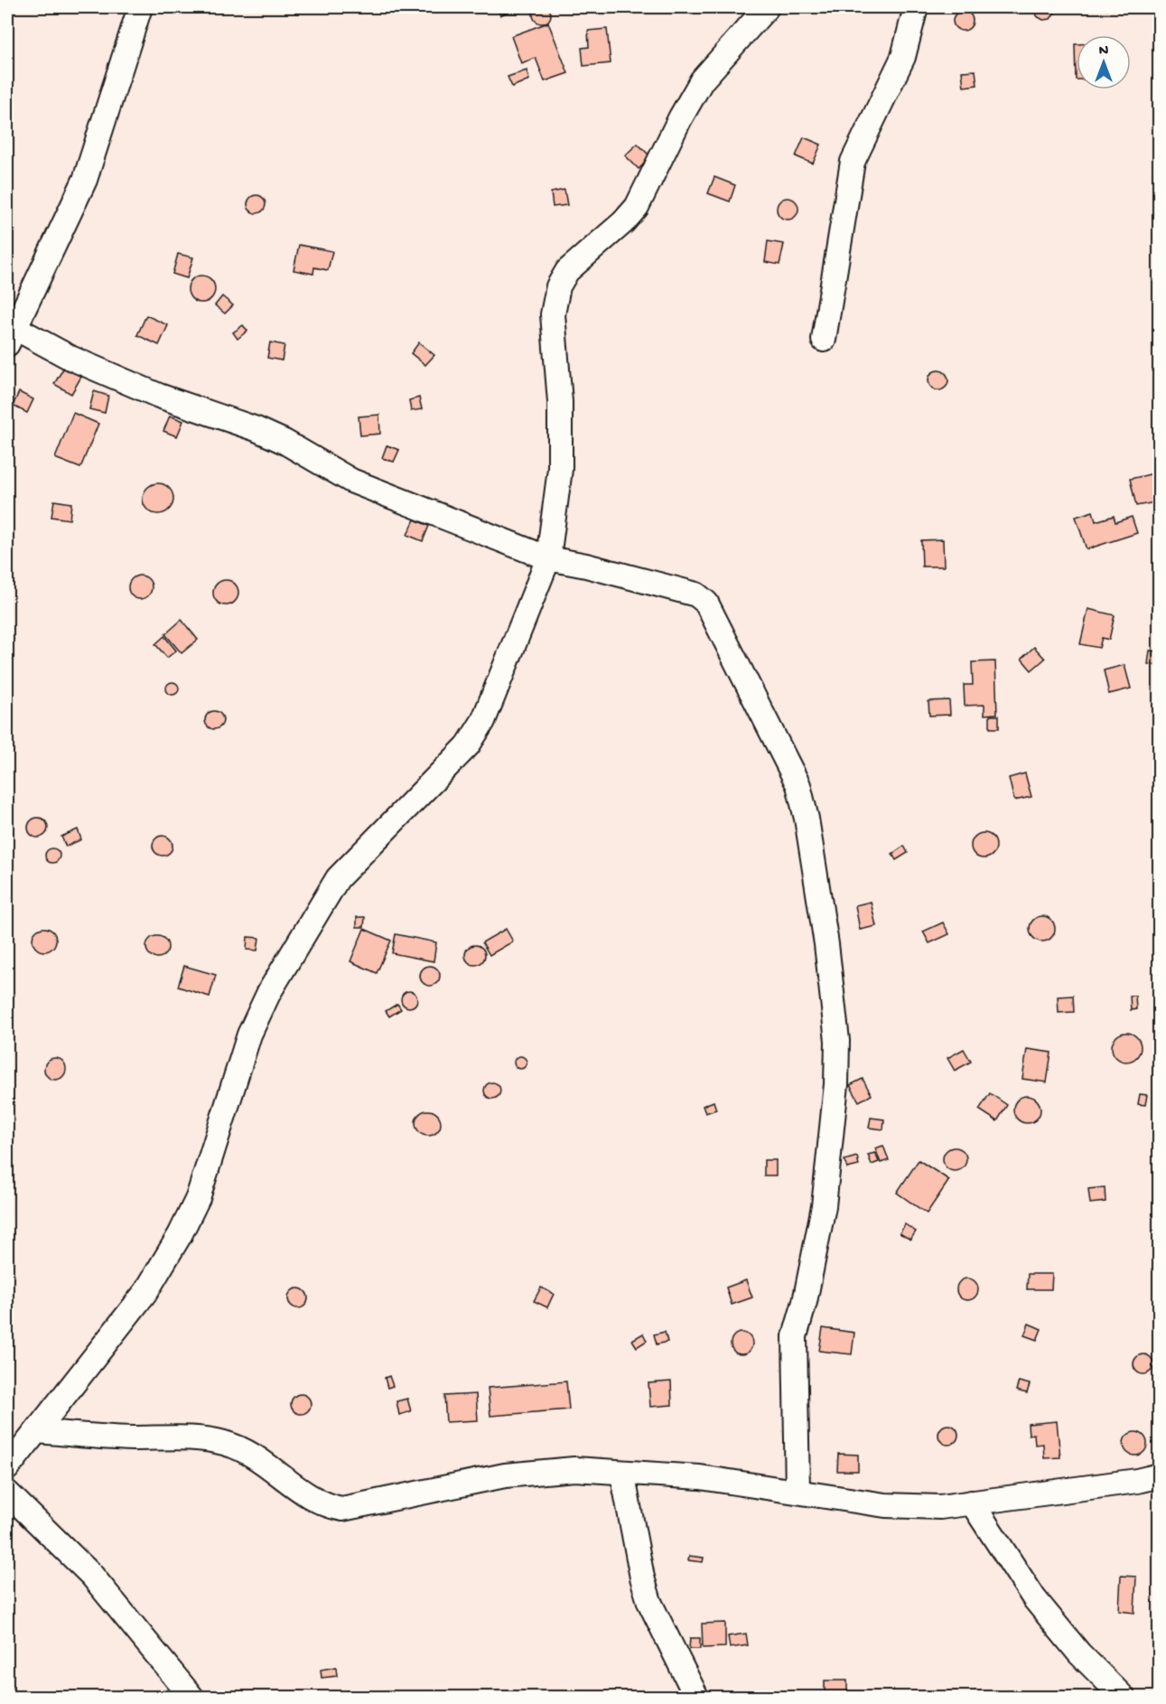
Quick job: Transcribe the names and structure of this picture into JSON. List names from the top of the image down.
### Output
{
  "north": "top"
}
